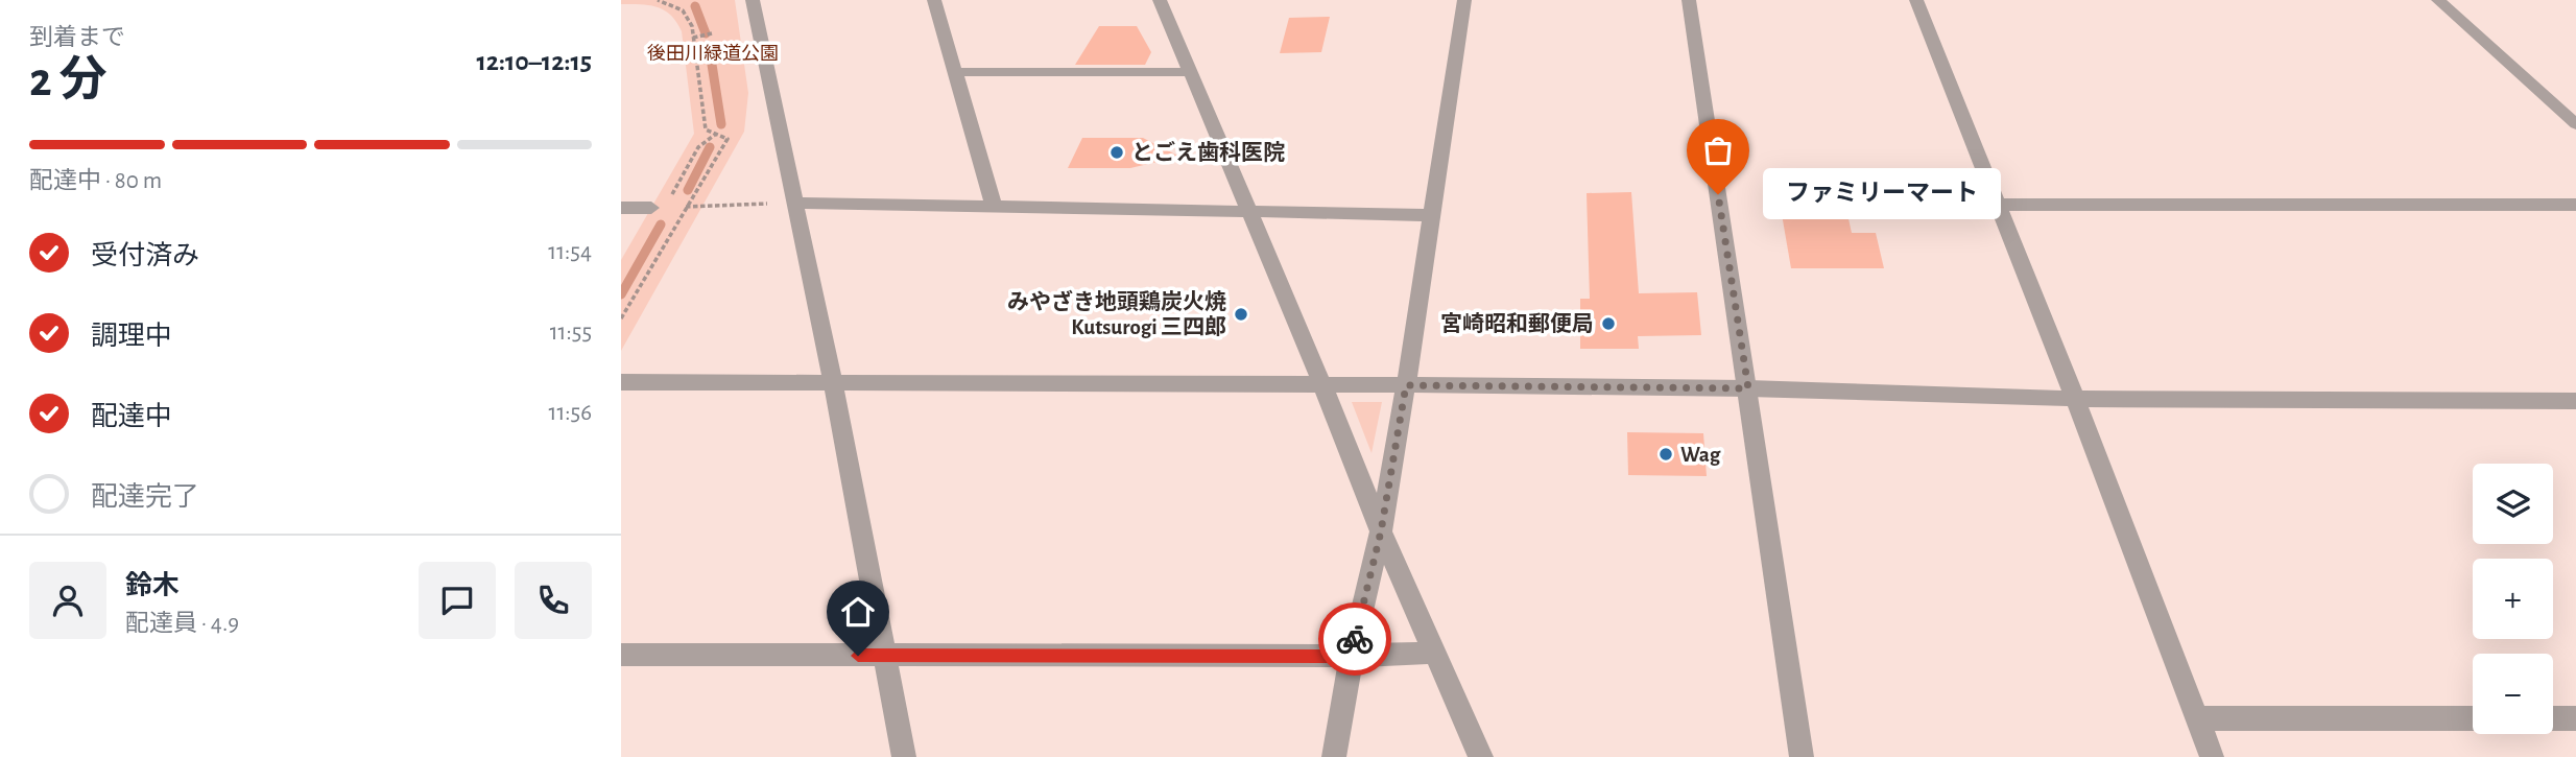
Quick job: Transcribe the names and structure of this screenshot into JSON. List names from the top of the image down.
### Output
{
  "parks": ["後田川緑道公園"],
  "places": [
    "とごえ歯科医院",
    "ファミリーマート",
    "みやざき地頭鶏炭火焼 Kutsurogi 三四郎",
    "宮崎昭和郵便局",
    "Wag"
  ],
  "page": {
    "heading": ["2 分", "到着まで", "12:10–12:15"],
    "panel": ["鈴木", "配達員 · 4.9"],
    "bar": "配達中 · 80 m",
    "bubble": "ファミリーマート",
    "list": [
      ["受付済み", "11:54"],
      ["調理中", "11:55"],
      ["配達中", "11:56"],
      "配達完了"
    ],
    "map_buttons": ["+", "−"]
  }
}
